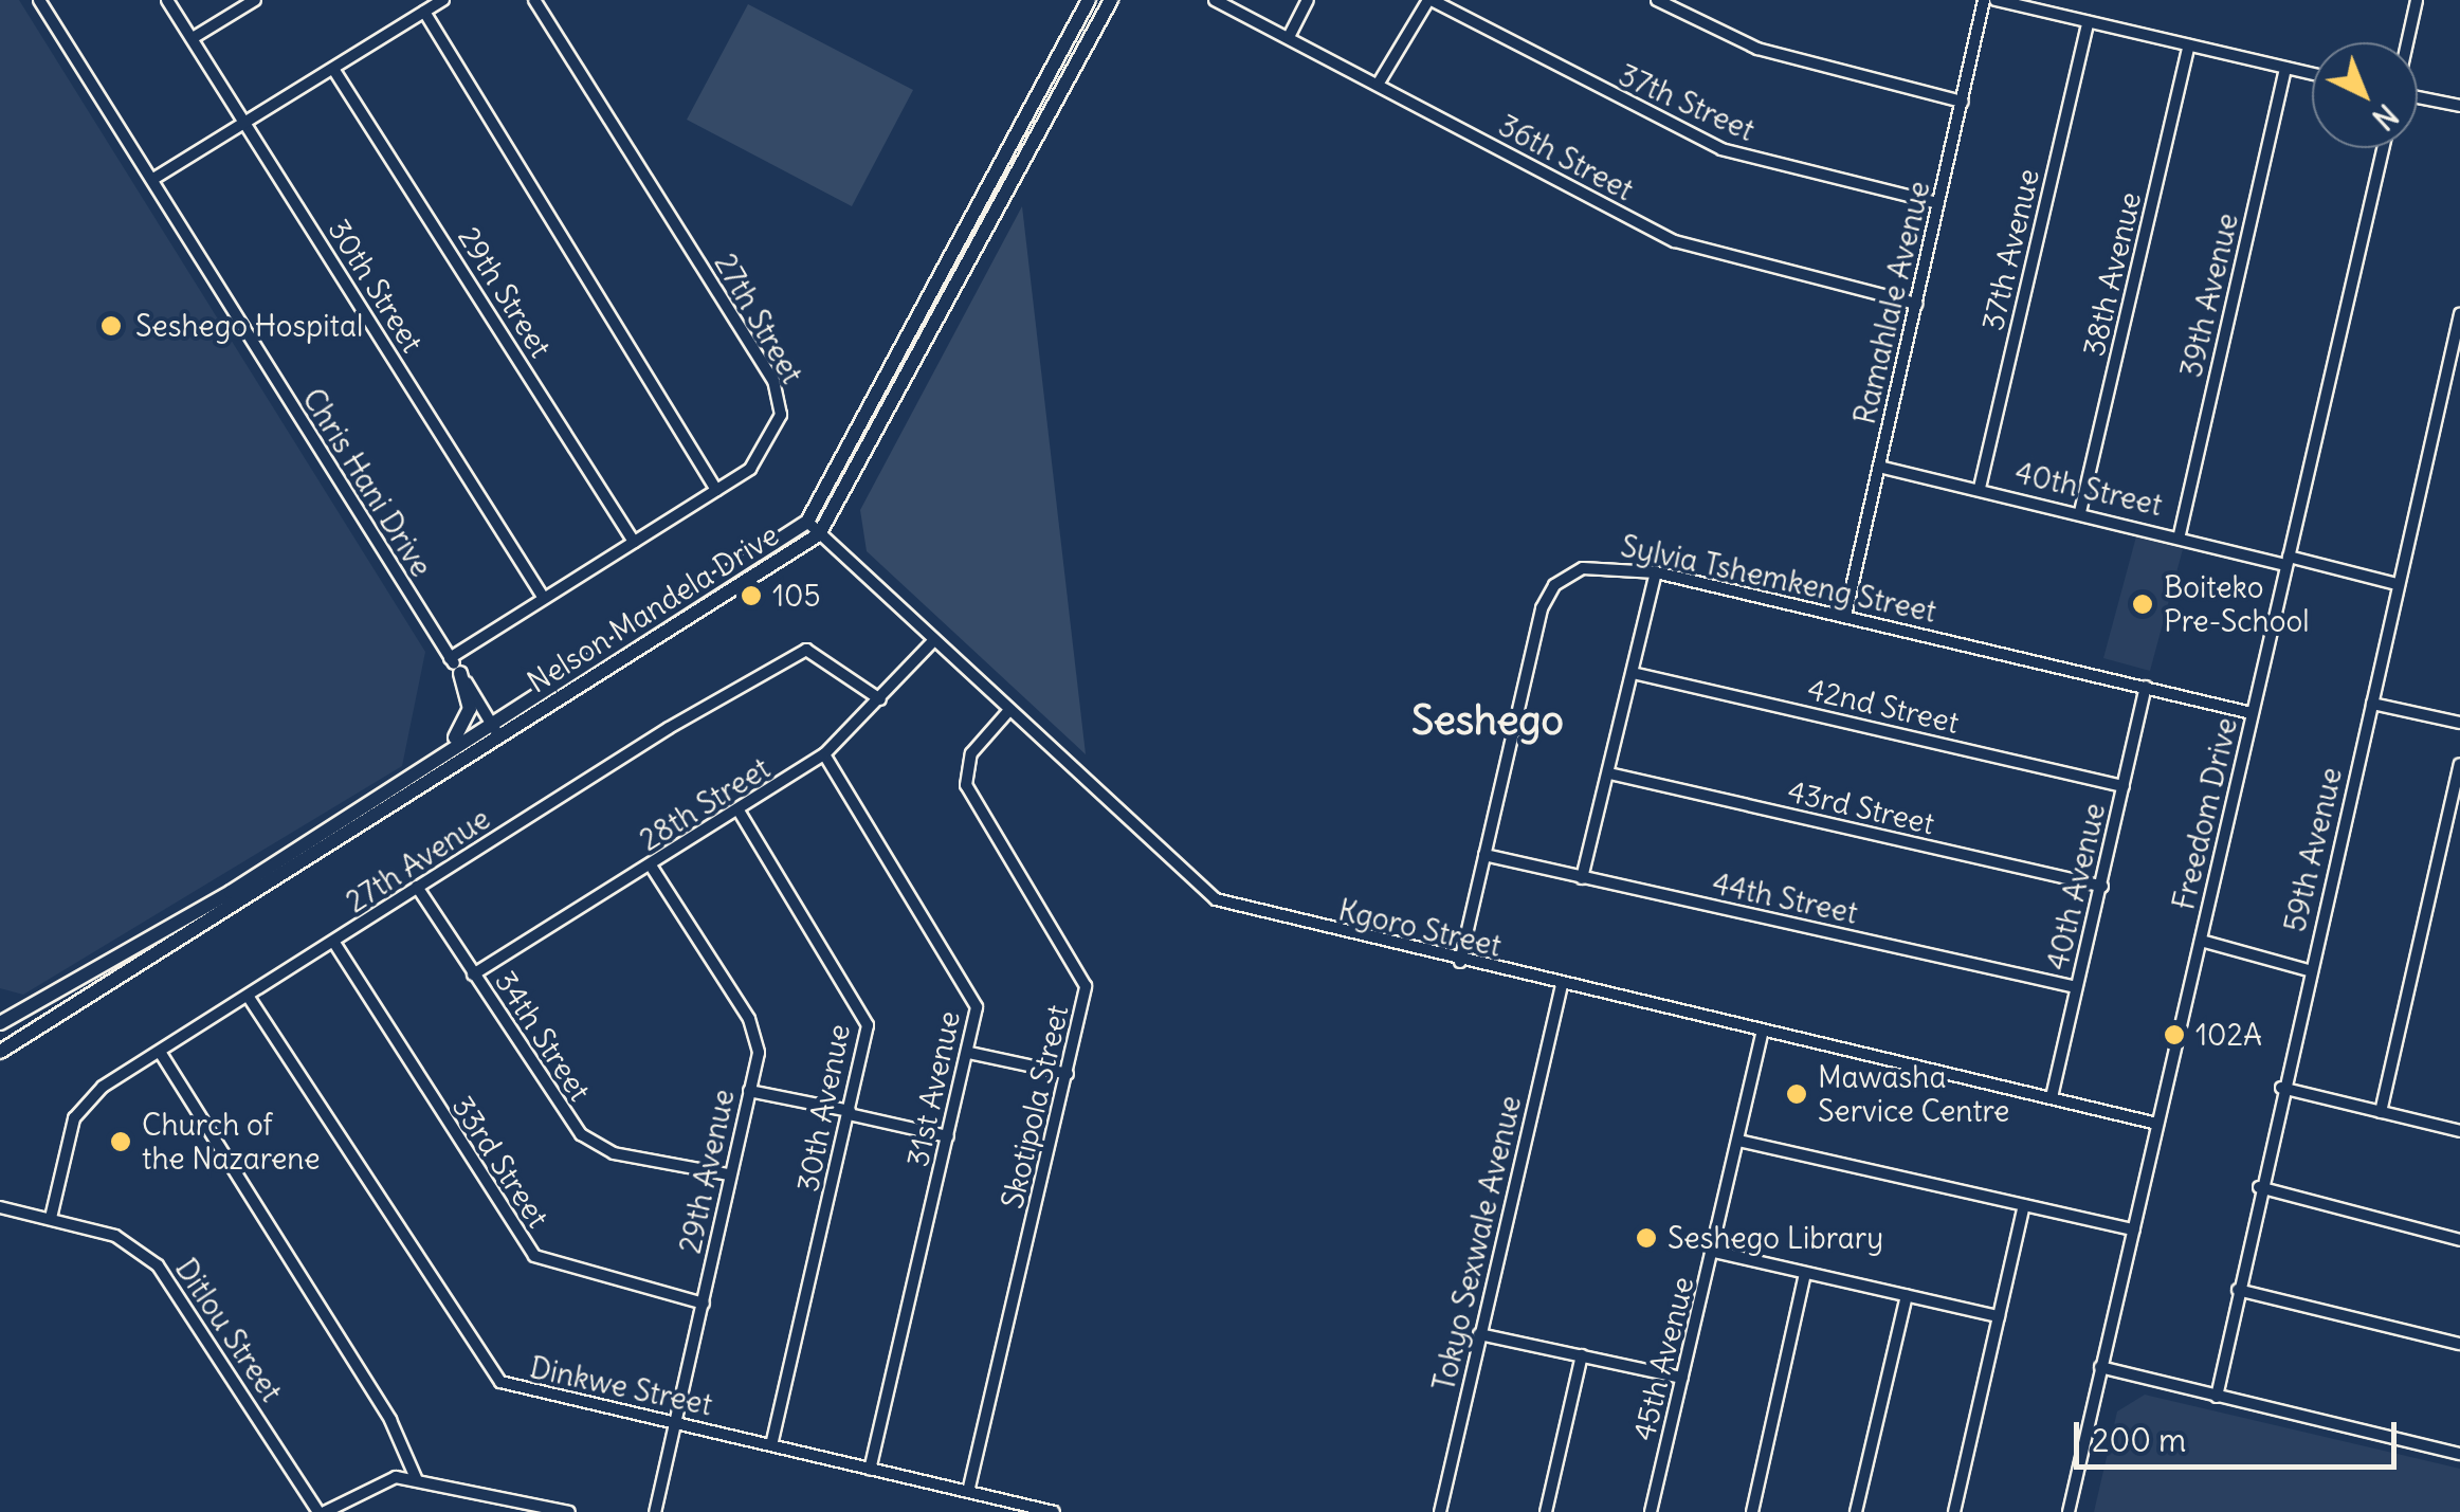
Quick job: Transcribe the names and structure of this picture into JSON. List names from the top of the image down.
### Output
{
  "streets": {
    "main road": ["Nelson Mandela Drive"],
    "street": [
      "37th Street",
      "36th Street",
      "37th Avenue",
      "38th Avenue",
      "30th Street",
      "29th Street",
      "39th Avenue",
      "Ramahlale Avenue",
      "27th Street",
      "Chris Hani Drive",
      "40th Street",
      "Sylvia Tshemkeng Street",
      "42nd Street",
      "28th Street",
      "43rd Street",
      "Freedom Drive",
      "59th Avenue",
      "27th Avenue",
      "40th Avenue",
      "44th Street",
      "Kgoro Street",
      "34th Street",
      "31st Avenue",
      "Skotipola Street",
      "30th Avenue",
      "33rd Street",
      "29th Avenue",
      "Tokyo Sexwale Avenue",
      "Ditlou Street",
      "45th Avenue",
      "Dinkwe Street"
    ]
  },
  "crossings": [
    ["37th Street", "Ramahlale Avenue"],
    ["36th Street", "Ramahlale Avenue"],
    ["37th Avenue", "40th Street"],
    ["38th Avenue", "40th Street"],
    ["30th Street", "27th Street"],
    ["29th Street", "27th Street"],
    ["39th Avenue", "40th Street"],
    ["Ramahlale Avenue", "40th Street"],
    ["Ramahlale Avenue", "Sylvia Tshemkeng Street"],
    ["27th Street", "Chris Hani Drive"],
    ["Chris Hani Drive", "Nelson Mandela Drive"],
    ["40th Street", "Freedom Drive"],
    ["40th Street", "59th Avenue"],
    ["Sylvia Tshemkeng Street", "Freedom Drive"],
    ["Sylvia Tshemkeng Street", "40th Avenue"],
    ["Sylvia Tshemkeng Street", "44th Street"],
    ["Sylvia Tshemkeng Street", "Kgoro Street"],
    ["Nelson Mandela Drive", "Kgoro Street"],
    ["42nd Street", "40th Avenue"],
    ["28th Street", "27th Avenue"],
    ["28th Street", "Kgoro Street"],
    ["28th Street", "34th Street"],
    ["28th Street", "31st Avenue"],
    ["28th Street", "30th Avenue"],
    ["28th Street", "29th Avenue"],
    ["43rd Street", "40th Avenue"],
    ["Freedom Drive", "Kgoro Street"],
    ["27th Avenue", "34th Street"],
    ["27th Avenue", "33rd Street"],
    ["27th Avenue", "Ditlou Street"],
    ["27th Avenue", "Dinkwe Street"],
    ["40th Avenue", "44th Street"],
    ["40th Avenue", "Kgoro Street"],
    ["Kgoro Street", "Skotipola Street"],
    ["Kgoro Street", "Tokyo Sexwale Avenue"],
    ["Kgoro Street", "45th Avenue"],
    ["34th Street", "29th Avenue"],
    ["31st Avenue", "Dinkwe Street"],
    ["Skotipola Street", "Dinkwe Street"],
    ["30th Avenue", "Dinkwe Street"],
    ["33rd Street", "29th Avenue"],
    ["29th Avenue", "Dinkwe Street"]
  ],
  "districts": ["Seshego"],
  "places": [
    "Seshego Hospital",
    "105",
    "Boiteko Pre-School",
    "102A",
    "Mawasha Service Centre",
    "Church of the Nazarene",
    "Seshego Library"
  ],
  "scale_bar": "200 m",
  "north": "bottom right"
}
